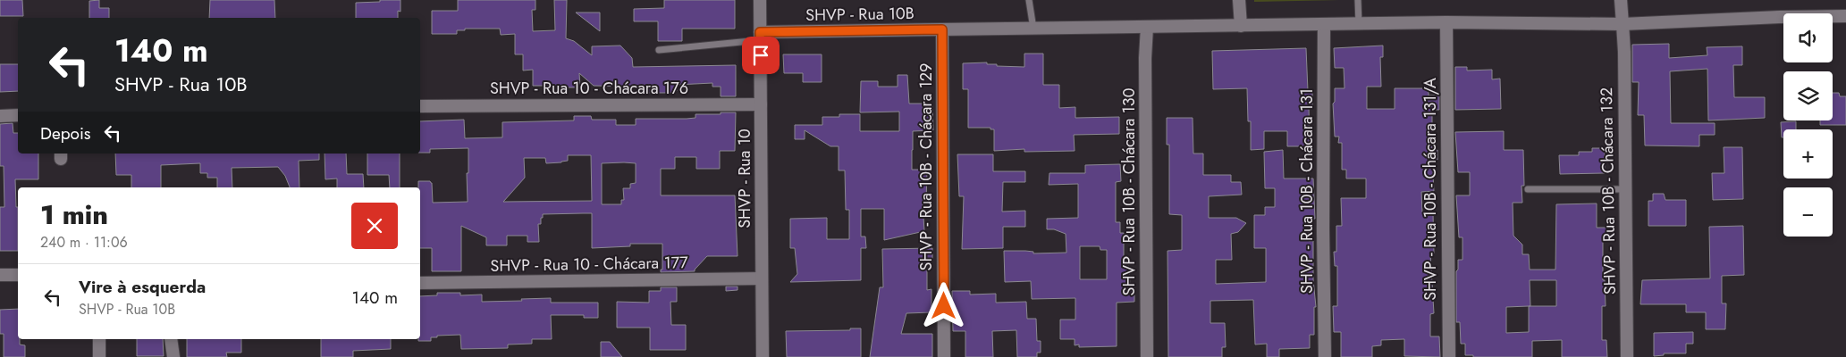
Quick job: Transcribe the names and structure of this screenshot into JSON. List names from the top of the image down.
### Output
{
  "streets": {
    "street": [
      "SHVP - Rua 10B",
      "SHVP - Rua 10 - Chácara 176",
      "SHVP - Rua 10B - Chácara 129",
      "SHVP - Rua 10",
      "SHVP - Rua 10B - Chácara 131/A",
      "SHVP - Rua 10B - Chácara 131",
      "SHVP - Rua 10B - Chácara 132",
      "SHVP - Rua 10B - Chácara 130",
      "SHVP - Rua 10 - Chácara 177"
    ]
  },
  "crossings": [
    ["SHVP - Rua 10B", "SHVP - Rua 10B - Chácara 129"],
    ["SHVP - Rua 10B", "SHVP - Rua 10"],
    ["SHVP - Rua 10B", "SHVP - Rua 10B - Chácara 131/A"],
    ["SHVP - Rua 10B", "SHVP - Rua 10B - Chácara 131"],
    ["SHVP - Rua 10B", "SHVP - Rua 10B - Chácara 132"],
    ["SHVP - Rua 10B", "SHVP - Rua 10B - Chácara 130"],
    ["SHVP - Rua 10 - Chácara 176", "SHVP - Rua 10"],
    ["SHVP - Rua 10", "SHVP - Rua 10 - Chácara 177"]
  ],
  "page": {
    "map_buttons": ["+", "−"],
    "turn": ["140 m", "SHVP - Rua 10B"],
    "then": "Depois",
    "heading": ["1 min", "240 m · 11:06"],
    "list": [
      {
        "name": "Vire à esquerda",
        "note": "SHVP - Rua 10B",
        "value": "140 m"
      }
    ]
  }
}
